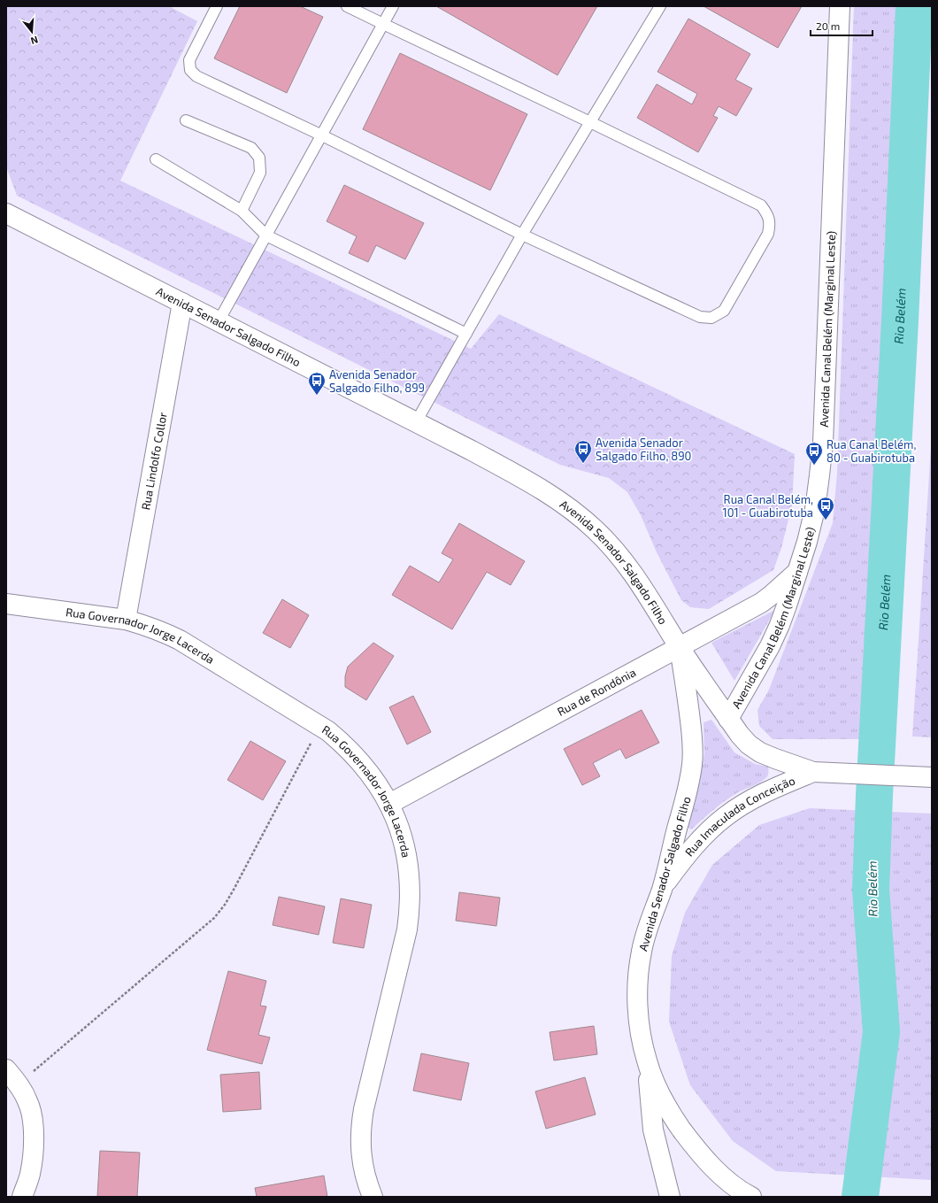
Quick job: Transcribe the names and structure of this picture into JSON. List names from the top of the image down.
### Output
{
  "streets": {
    "street": [
      "Avenida Senador Salgado Filho",
      "Avenida Canal Belém (Marginal Leste)",
      "Rua Lindolfo Collor",
      "Rua Governador Jorge Lacerda",
      "Rua de Rondônia",
      "Rua Imaculada Conceição"
    ]
  },
  "crossings": [
    ["Avenida Senador Salgado Filho", "Rua Lindolfo Collor"],
    ["Avenida Senador Salgado Filho", "Rua de Rondônia"],
    ["Avenida Senador Salgado Filho", "Rua Imaculada Conceição"],
    ["Avenida Canal Belém (Marginal Leste)", "Rua de Rondônia"],
    ["Avenida Canal Belém (Marginal Leste)", "Rua Imaculada Conceição"],
    ["Rua Lindolfo Collor", "Rua Governador Jorge Lacerda"],
    ["Rua Governador Jorge Lacerda", "Rua de Rondônia"],
    ["Rua de Rondônia", "Rua Imaculada Conceição"]
  ],
  "water": ["Rio Belém"],
  "places": {
    "bus stop": [
      "Avenida Senador Salgado Filho, 899",
      "Avenida Senador Salgado Filho, 890",
      "Rua Canal Belém, 80 - Guabirotuba",
      "Rua Canal Belém, 101 - Guabirotuba"
    ]
  },
  "scale_bar": "20 m",
  "north": "bottom"
}
